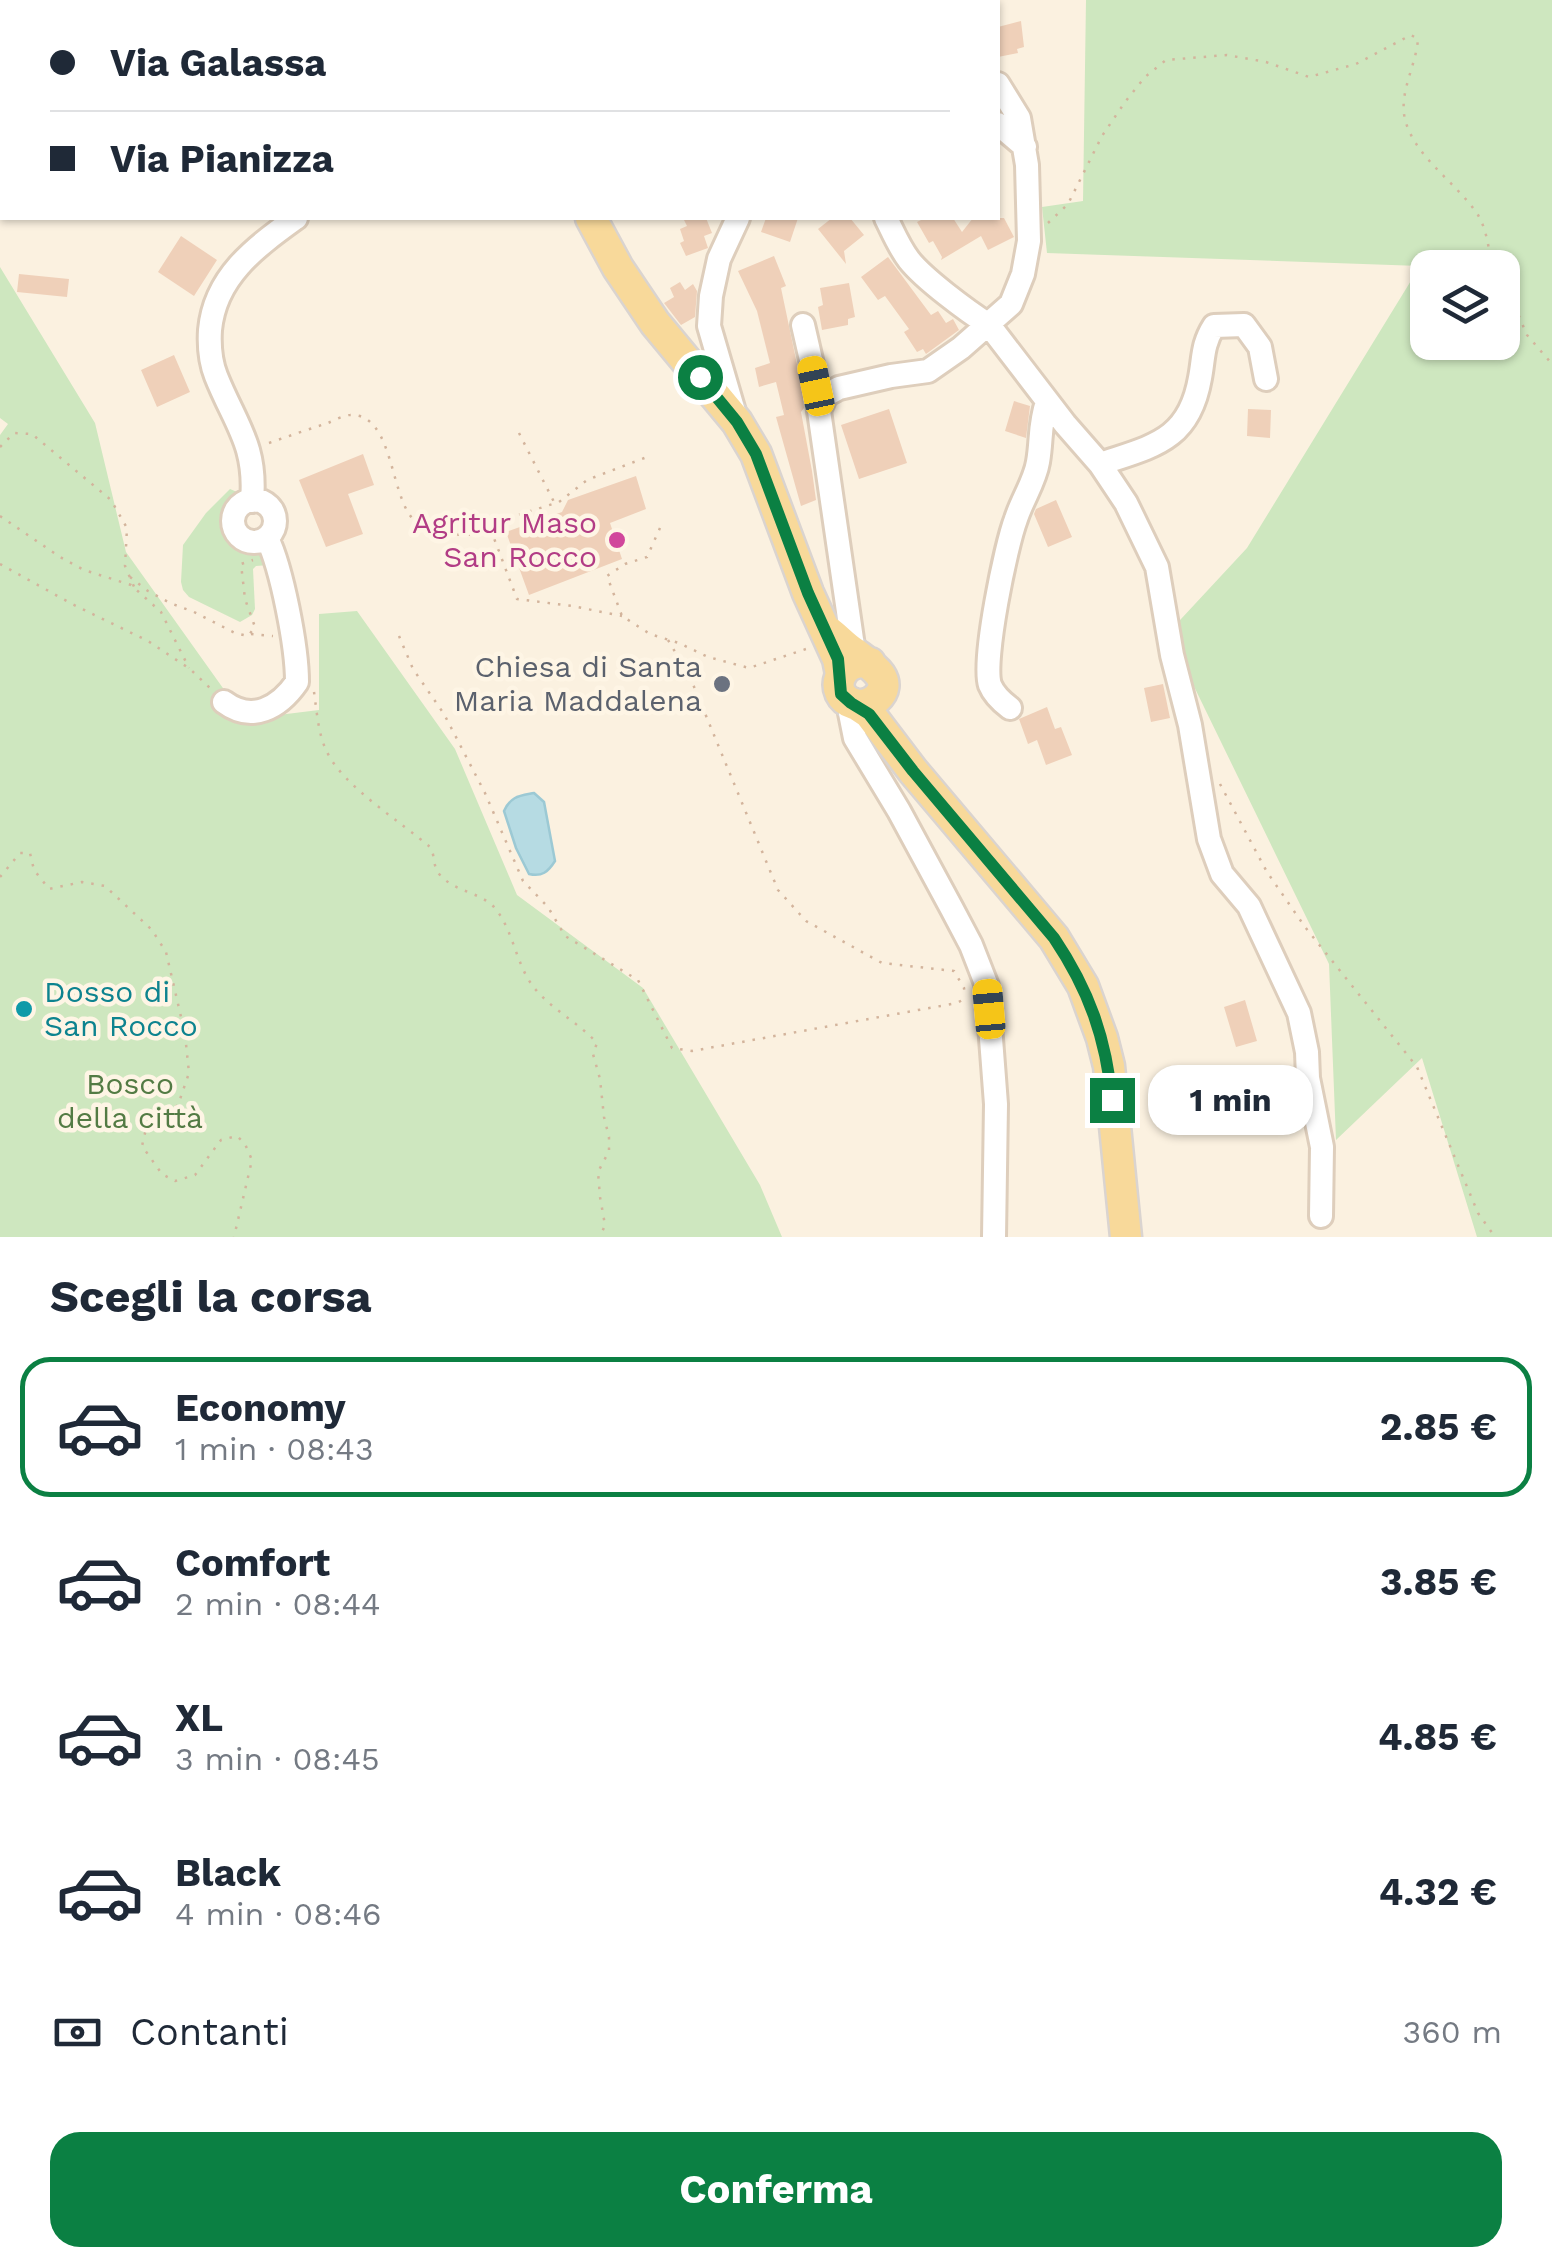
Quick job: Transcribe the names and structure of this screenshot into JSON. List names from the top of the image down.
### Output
{
  "parks": ["Bosco della città"],
  "places": ["Agritur Maso San Rocco", "Chiesa di Santa Maria Maddalena", "Dosso di San Rocco"],
  "page": {
    "banner": ["Via Galassa", "Via Pianizza"],
    "bubble": "1 min",
    "heading": "Scegli la corsa",
    "list": [
      {
        "name": "Economy",
        "note": "1 min · 08:43",
        "value": "2.85 €"
      },
      {
        "name": "Comfort",
        "note": "2 min · 08:44",
        "value": "3.85 €"
      },
      {
        "name": "XL",
        "note": "3 min · 08:45",
        "value": "4.85 €"
      },
      {
        "name": "Black",
        "note": "4 min · 08:46",
        "value": "4.32 €"
      }
    ],
    "pay": ["Contanti", "360 m"],
    "buttons": "Conferma"
  }
}
